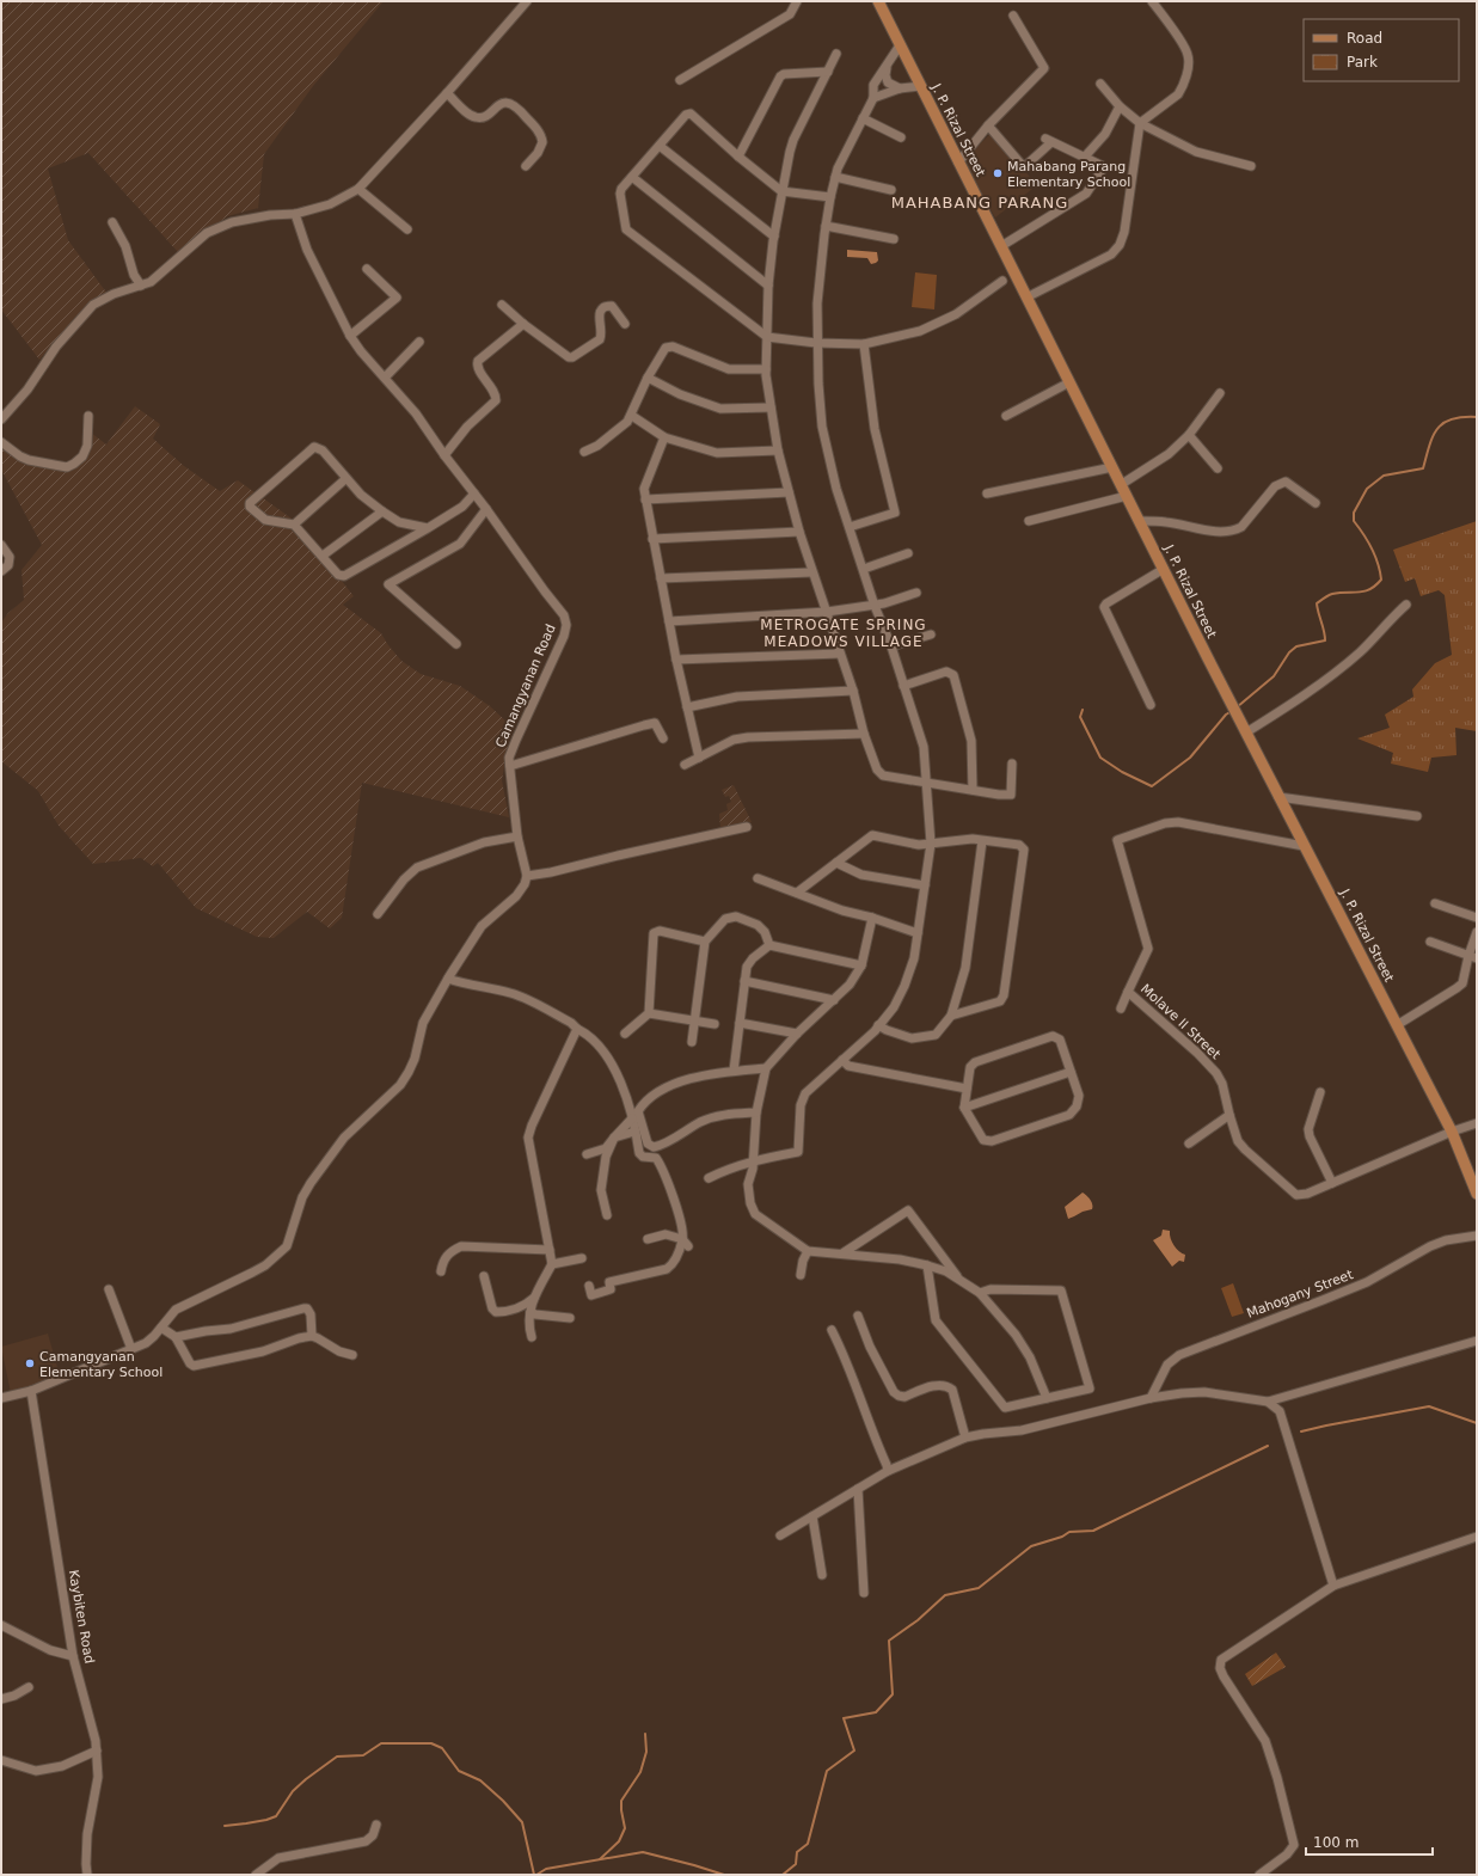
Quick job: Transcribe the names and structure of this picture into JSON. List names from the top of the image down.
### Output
{
  "streets": {
    "main road": ["J. P. Rizal Street"],
    "street": [
      "Camangyanan Road",
      "Molave II Street",
      "Mahogany Street",
      "Kaybiten Road"
    ]
  },
  "crossings": [
    ["J. P. Rizal Street", "Molave II Street"]
  ],
  "districts": ["MAHABANG PARANG", "METROGATE SPRING MEADOWS VILLAGE"],
  "places": ["Mahabang Parang Elementary School", "Camangyanan Elementary School"],
  "legend": ["Road", "Park"],
  "scale_bar": "100 m"
}
